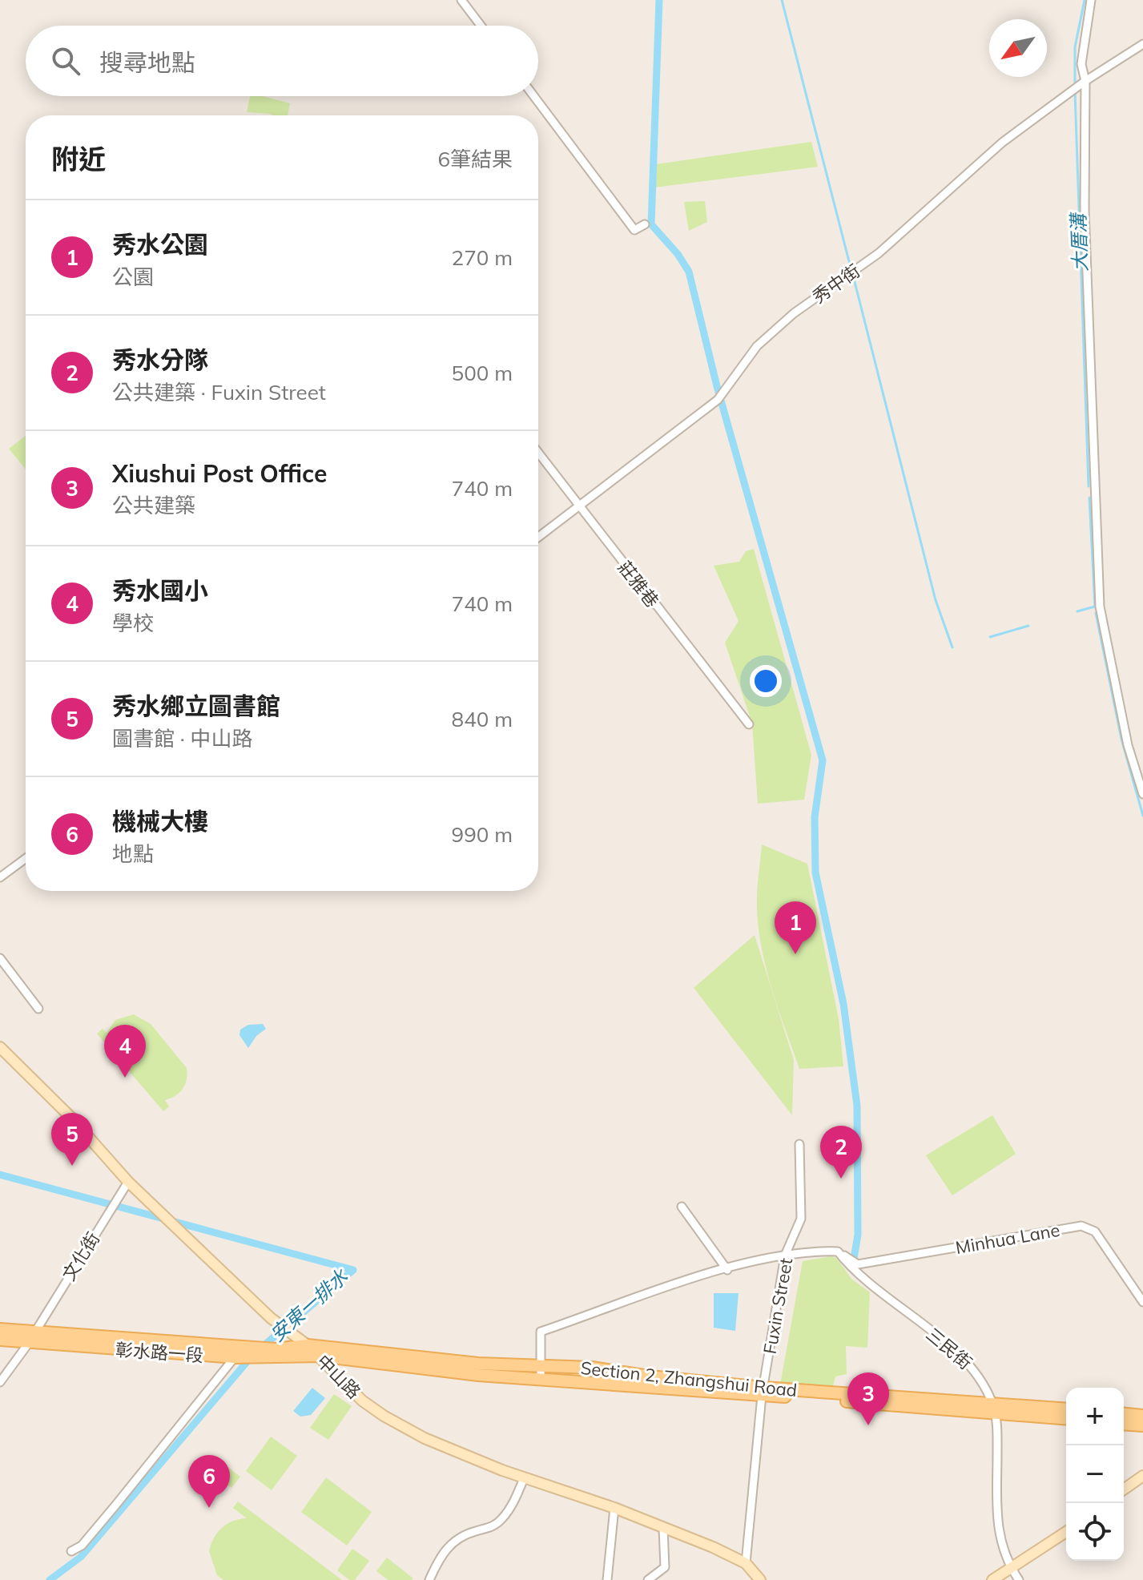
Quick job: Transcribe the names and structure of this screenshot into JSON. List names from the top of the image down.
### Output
{
  "streets": {
    "main road": ["彰水路一段", "Section 2, Zhangshui Road"],
    "street": [
      "秀中街",
      "莊雅巷",
      "Minhua Lane",
      "文化街",
      "Fuxin Street",
      "三民街",
      "中山路"
    ]
  },
  "crossings": [
    ["秀中街", "莊雅巷"],
    ["Minhua Lane", "三民街"],
    ["文化街", "彰水路一段"],
    ["文化街", "中山路"],
    ["Fuxin Street", "中山路"],
    ["Fuxin Street", "Section 2, Zhangshui Road"],
    ["三民街", "Section 2, Zhangshui Road"],
    ["彰水路一段", "中山路"],
    ["彰水路一段", "Section 2, Zhangshui Road"],
    ["中山路", "Section 2, Zhangshui Road"]
  ],
  "water": ["大厝溝", "安東一排水"],
  "north": "bottom left",
  "page": {
    "search": "搜尋地點",
    "heading": ["附近", "6筆結果"],
    "list": [
      {
        "mark": "1",
        "name": "秀水公園",
        "note": "公園",
        "value": "270 m"
      },
      {
        "mark": "2",
        "name": "秀水分隊",
        "note": "公共建築 · Fuxin Street",
        "value": "500 m"
      },
      {
        "mark": "3",
        "name": "Xiushui Post Office",
        "note": "公共建築",
        "value": "740 m"
      },
      {
        "mark": "4",
        "name": "秀水國小",
        "note": "學校",
        "value": "740 m"
      },
      {
        "mark": "5",
        "name": "秀水鄉立圖書館",
        "note": "圖書館 · 中山路",
        "value": "840 m"
      },
      {
        "mark": "6",
        "name": "機械大樓",
        "note": "地點",
        "value": "990 m"
      }
    ],
    "pins": [
      "1",
      "4",
      "5",
      "2",
      "3",
      "6"
    ],
    "map_buttons": ["+", "−"]
  }
}
